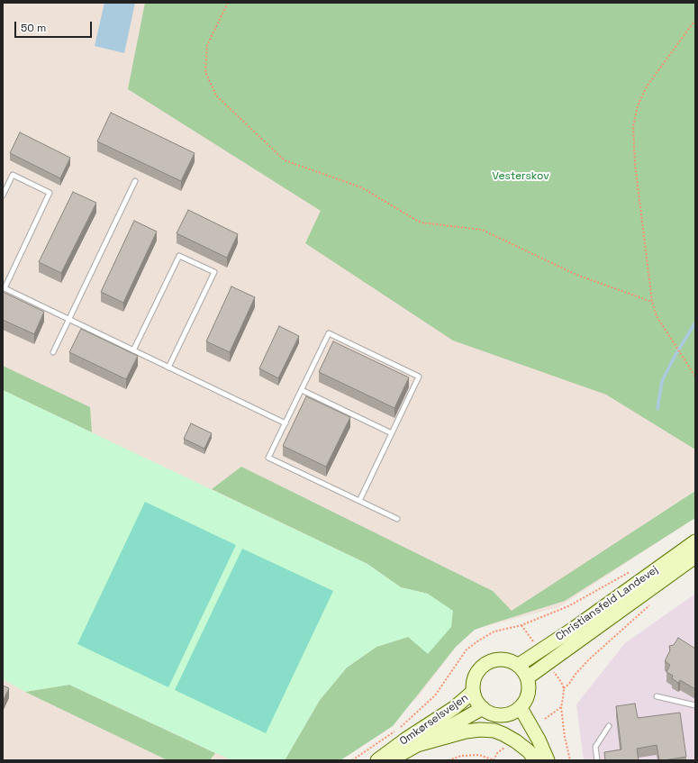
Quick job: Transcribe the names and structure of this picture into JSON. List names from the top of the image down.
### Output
{
  "streets": {
    "main road": ["Christiansfeld Landevej", "Omkørselsvejen"]
  },
  "crossings": [
    ["Christiansfeld Landevej", "Omkørselsvejen"]
  ],
  "parks": ["Vesterskov"],
  "scale_bar": "50 m"
}
